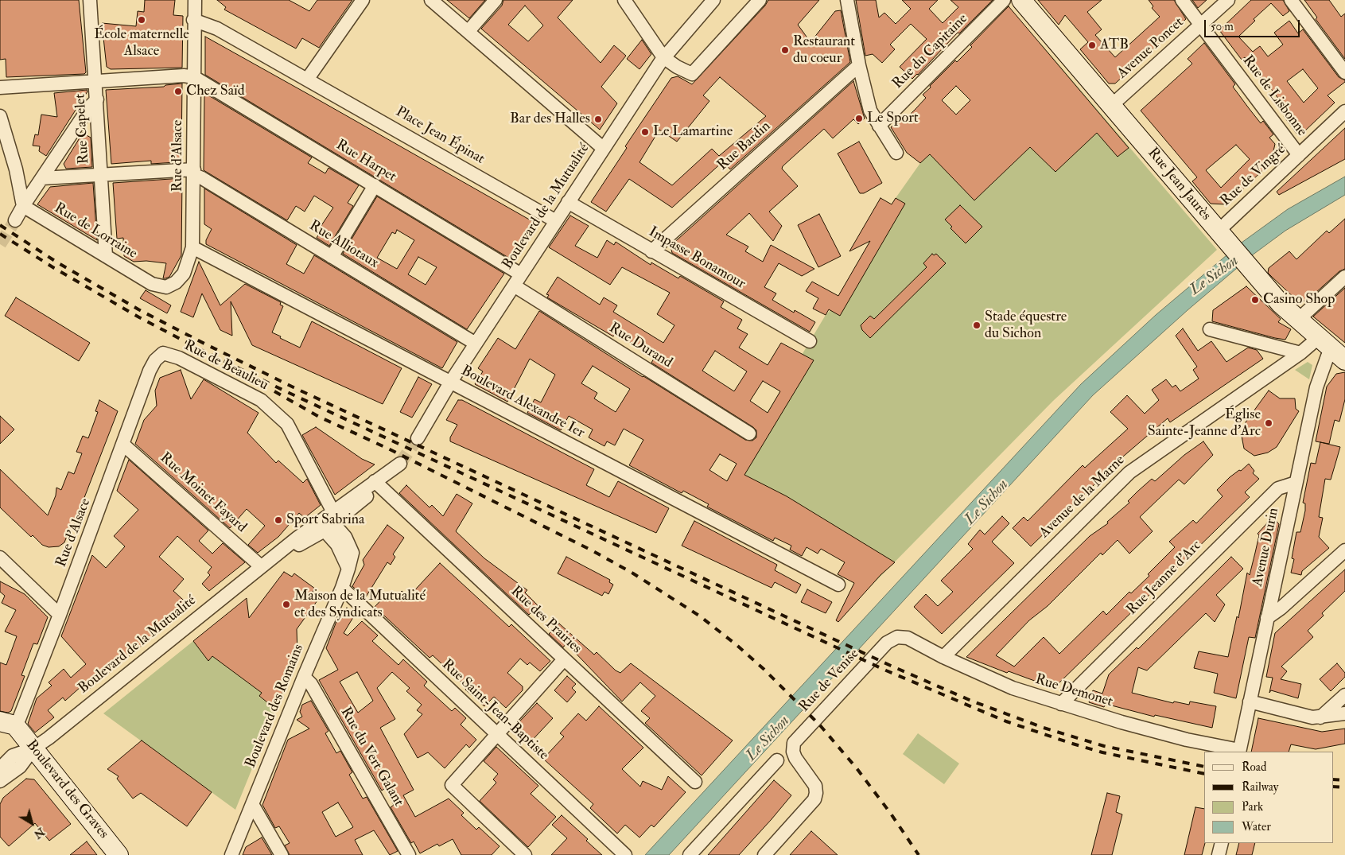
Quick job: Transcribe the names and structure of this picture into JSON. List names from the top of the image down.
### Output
{
  "streets": {
    "street": [
      "Avenue Poncet",
      "Rue du Capitaine",
      "Rue de Lisbonne",
      "Rue Capelet",
      "Place Jean Épinat",
      "Rue Bardin",
      "Rue d'Alsace",
      "Rue Harpet",
      "Rue de Vingré",
      "Rue Jean Jaurès",
      "Boulevard de la Mutualité",
      "Rue de Lorraine",
      "Rue Alliotaux",
      "Impasse Bonamour",
      "Rue Durand",
      "Rue de Beaulieu",
      "Boulevard Alexandre Ier",
      "Rue Moinet Fayard",
      "Avenue de la Marne",
      "Avenue Durin",
      "Rue Jeanne d'Arc",
      "Rue des Prairies",
      "Rue de Venise",
      "Rue Demonet",
      "Boulevard des Romains",
      "Rue Saint-Jean-Baptiste",
      "Rue du Vert Galant",
      "Boulevard des Graves"
    ]
  },
  "crossings": [
    ["Avenue Poncet", "Rue de Lisbonne"],
    ["Avenue Poncet", "Rue Jean Jaurès"],
    ["Rue de Lisbonne", "Rue de Vingré"],
    ["Rue Capelet", "Rue de Lorraine"],
    ["Place Jean Épinat", "Rue d'Alsace"],
    ["Place Jean Épinat", "Boulevard de la Mutualité"],
    ["Rue Bardin", "Impasse Bonamour"],
    ["Rue d'Alsace", "Rue Harpet"],
    ["Rue d'Alsace", "Rue de Lorraine"],
    ["Rue d'Alsace", "Rue Alliotaux"],
    ["Rue d'Alsace", "Rue de Beaulieu"],
    ["Rue d'Alsace", "Boulevard Alexandre Ier"],
    ["Rue d'Alsace", "Rue Moinet Fayard"],
    ["Rue d'Alsace", "Boulevard des Graves"],
    ["Rue Harpet", "Boulevard de la Mutualité"],
    ["Rue Harpet", "Rue Durand"],
    ["Rue de Vingré", "Rue Jean Jaurès"],
    ["Rue Jean Jaurès", "Avenue de la Marne"],
    ["Rue Jean Jaurès", "Avenue Durin"],
    ["Boulevard de la Mutualité", "Rue Alliotaux"],
    ["Boulevard de la Mutualité", "Impasse Bonamour"],
    ["Boulevard de la Mutualité", "Rue Durand"],
    ["Boulevard de la Mutualité", "Rue de Beaulieu"],
    ["Boulevard de la Mutualité", "Boulevard Alexandre Ier"],
    ["Boulevard de la Mutualité", "Rue Moinet Fayard"],
    ["Boulevard de la Mutualité", "Rue des Prairies"],
    ["Boulevard de la Mutualité", "Boulevard des Romains"],
    ["Boulevard de la Mutualité", "Boulevard des Graves"],
    ["Rue de Beaulieu", "Boulevard des Romains"],
    ["Avenue de la Marne", "Rue Demonet"],
    ["Avenue Durin", "Rue Jeanne d'Arc"],
    ["Avenue Durin", "Rue Demonet"],
    ["Rue Jeanne d'Arc", "Rue Demonet"],
    ["Rue de Venise", "Rue Demonet"],
    ["Boulevard des Romains", "Rue Saint-Jean-Baptiste"],
    ["Boulevard des Romains", "Rue du Vert Galant"]
  ],
  "water": ["Le Sichon"],
  "places": [
    "École maternelle Alsace",
    "ATB",
    "Restaurant du coeur",
    "Chez Saïd",
    "Le Sport",
    "Bar des Halles",
    "Le Lamartine",
    "Casino Shop",
    "Stade équestre du Sichon",
    "Église Sainte-Jeanne d'Arc",
    "Sport Sabrina",
    "Maison de la Mutualité et des Syndicats"
  ],
  "legend": [
    "Road",
    "Railway",
    "Park",
    "Water"
  ],
  "scale_bar": "50 m",
  "north": "bottom right"
}
